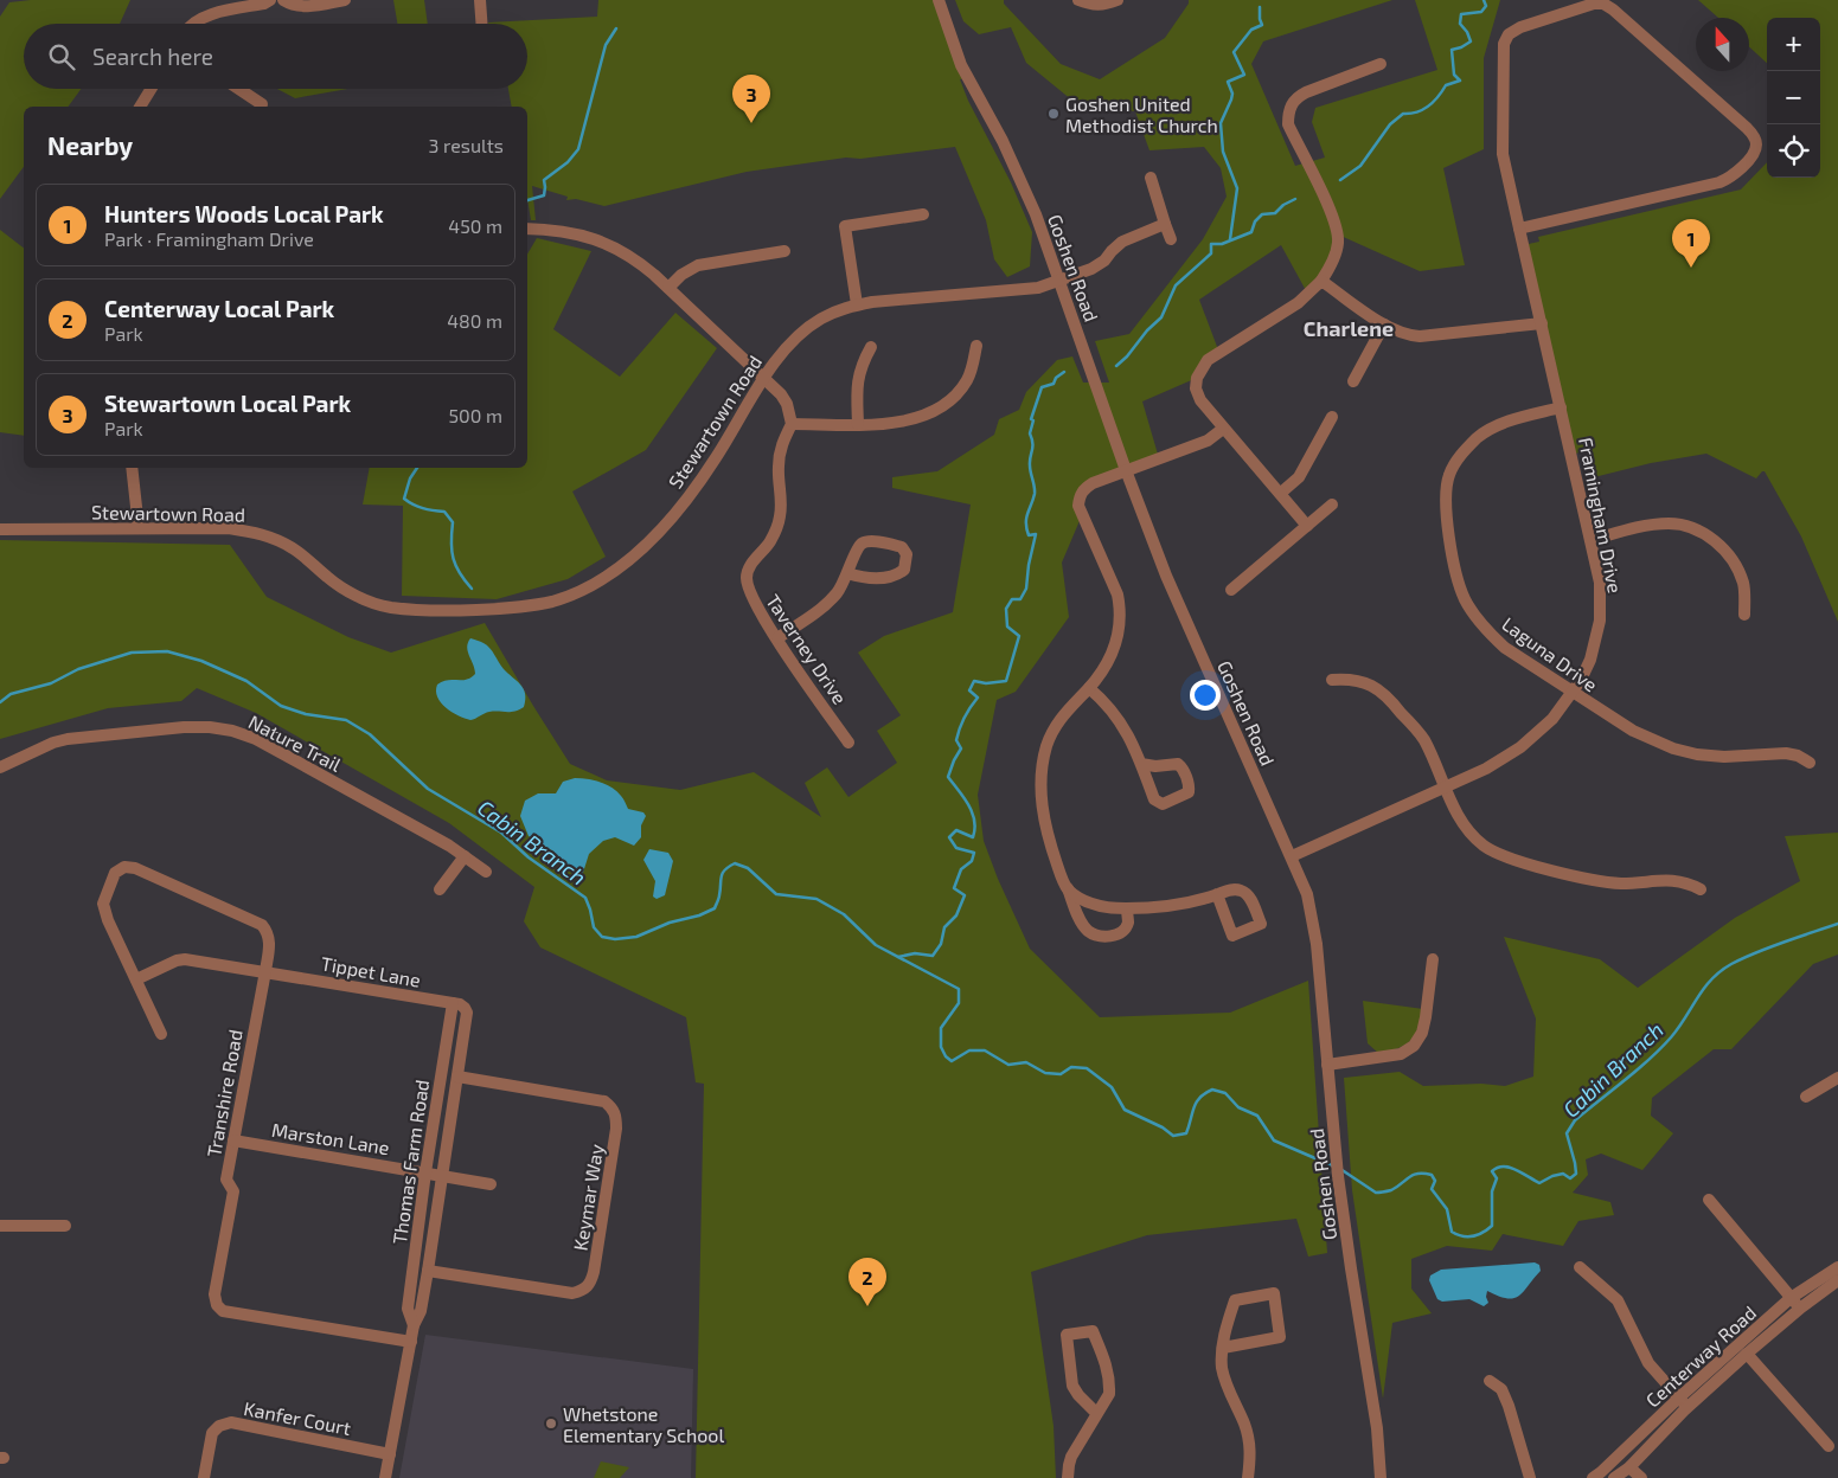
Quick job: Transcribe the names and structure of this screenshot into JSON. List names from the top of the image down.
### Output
{
  "streets": {
    "street": [
      "Goshen Road",
      "Stewartown Road",
      "Framingham Drive",
      "Taverney Drive",
      "Laguna Drive",
      "Nature Trail",
      "Tippet Lane",
      "Transhire Road",
      "Marston Lane",
      "Thomas Farm Road",
      "Keymar Way",
      "Centerway Road",
      "Kanfer Court"
    ]
  },
  "crossings": [
    ["Goshen Road", "Stewartown Road"],
    ["Goshen Road", "Framingham Drive"],
    ["Framingham Drive", "Laguna Drive"],
    ["Tippet Lane", "Transhire Road"],
    ["Tippet Lane", "Thomas Farm Road"],
    ["Transhire Road", "Marston Lane"],
    ["Transhire Road", "Thomas Farm Road"],
    ["Marston Lane", "Thomas Farm Road"],
    ["Thomas Farm Road", "Keymar Way"],
    ["Thomas Farm Road", "Kanfer Court"]
  ],
  "districts": ["Charlene"],
  "water": ["Cabin Branch"],
  "places": ["Goshen United Methodist Church", "Whetstone Elementary School"],
  "north": "top",
  "page": {
    "map_buttons": ["+", "−"],
    "search": "Search here",
    "pins": ["3", "1", "2"],
    "heading": ["Nearby", "3 results"],
    "list": [
      {
        "mark": "1",
        "name": "Hunters Woods Local Park",
        "note": "Park · Framingham Drive",
        "value": "450 m"
      },
      {
        "mark": "2",
        "name": "Centerway Local Park",
        "note": "Park",
        "value": "480 m"
      },
      {
        "mark": "3",
        "name": "Stewartown Local Park",
        "note": "Park",
        "value": "500 m"
      }
    ]
  }
}
